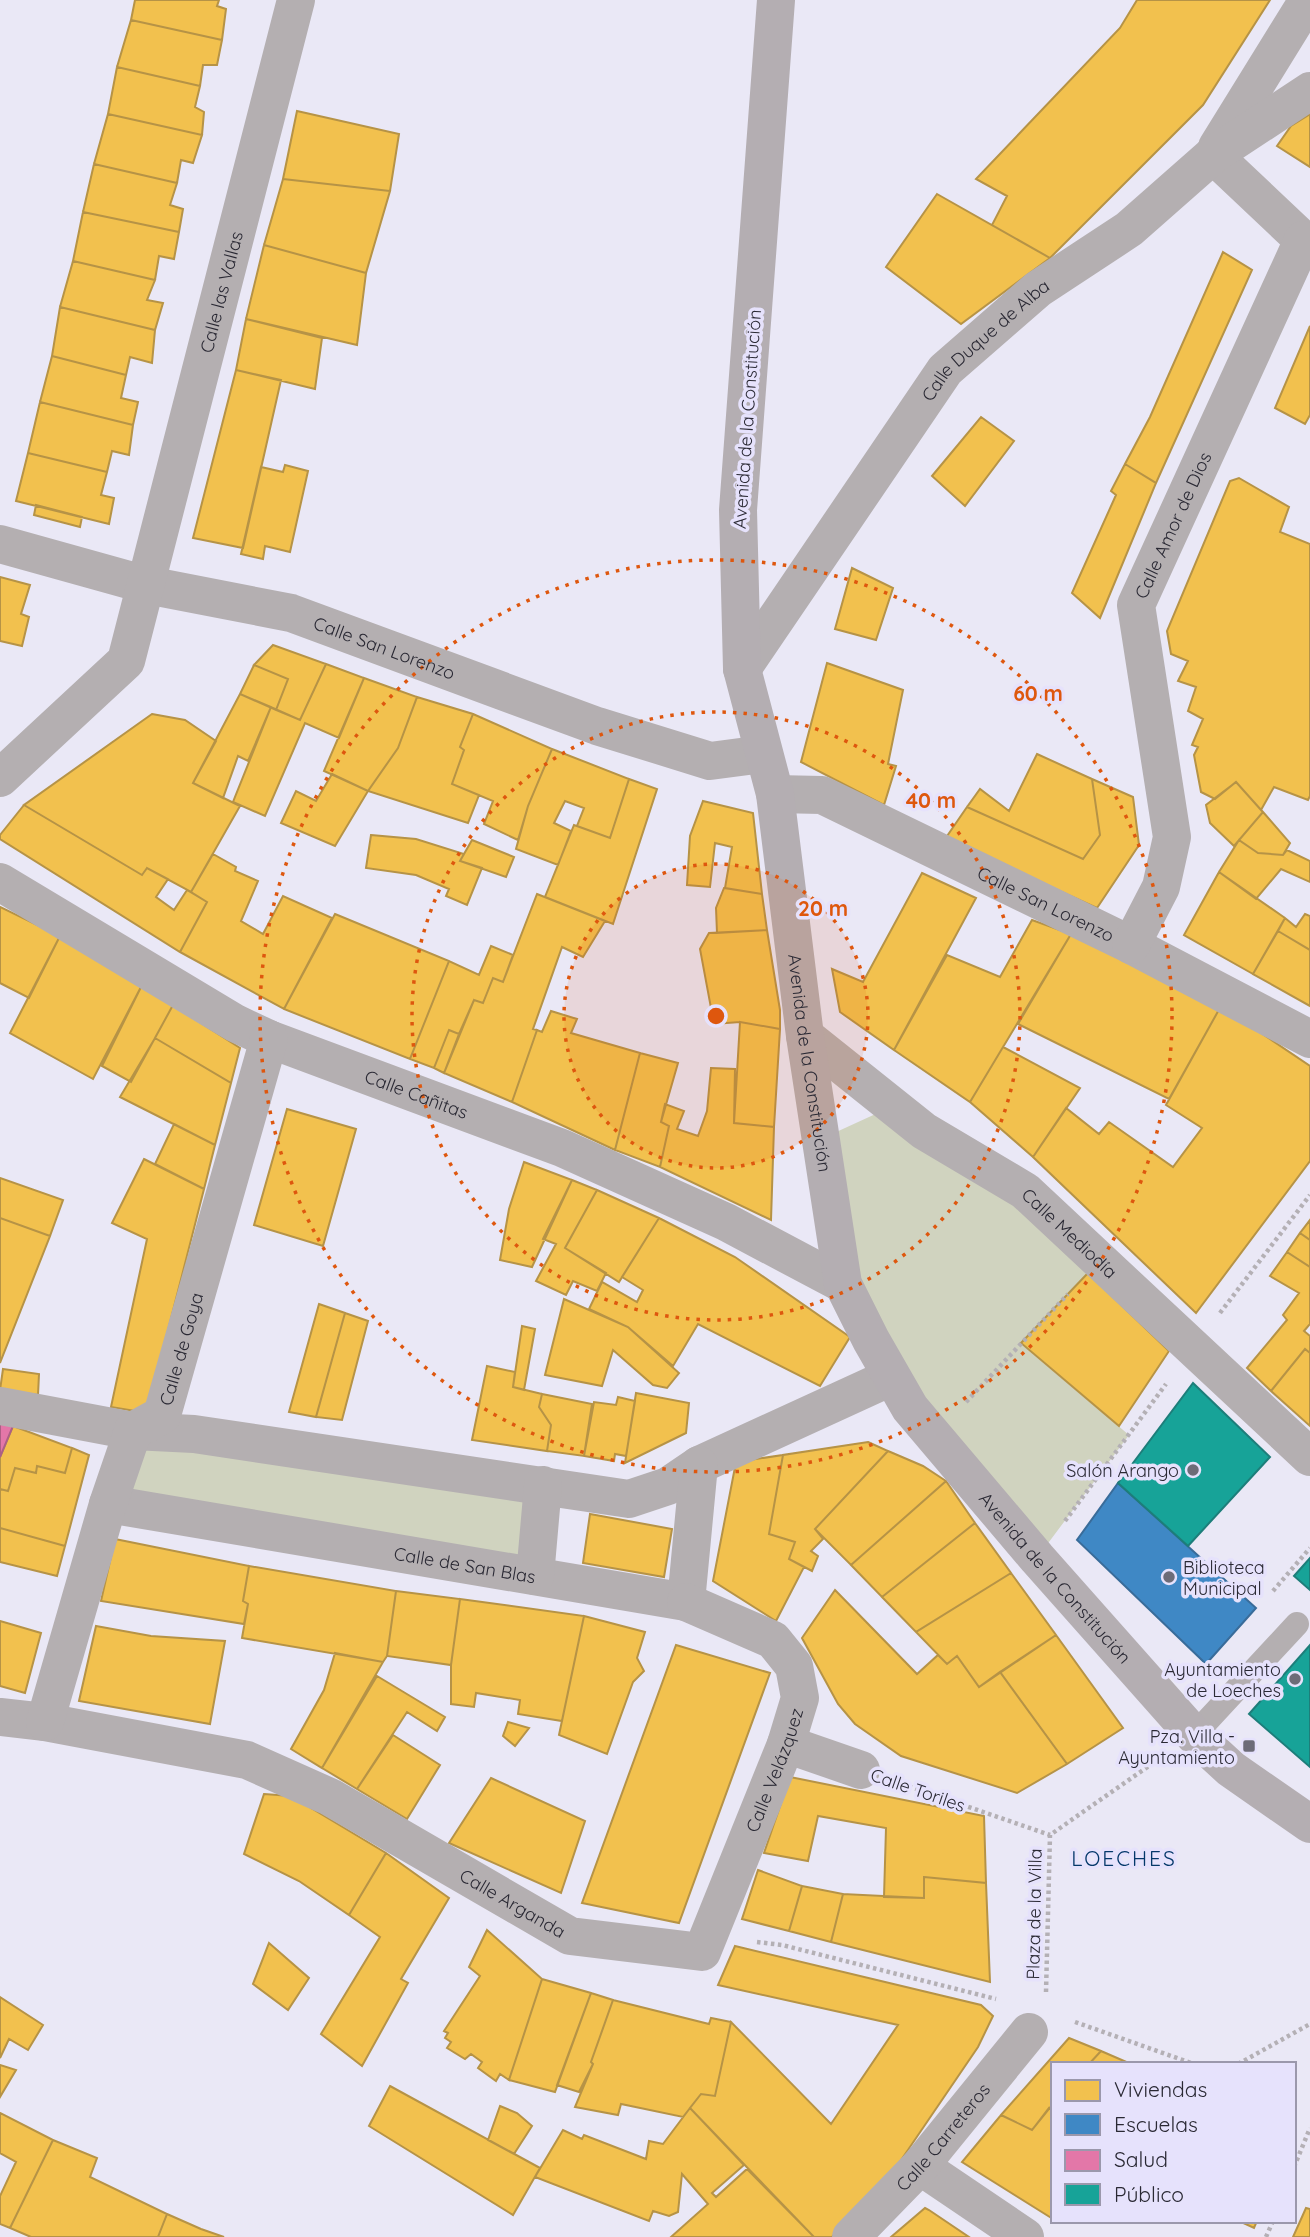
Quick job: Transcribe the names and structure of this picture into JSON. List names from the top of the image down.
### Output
{
  "streets": {
    "street": [
      "Calle las Vallas",
      "Calle Duque de Alba",
      "Avenida de la Constitución",
      "Calle Amor de Dios",
      "Calle San Lorenzo",
      "Calle Cañitas",
      "Calle Mediodía",
      "Calle de Goya",
      "Calle de San Blas",
      "Calle Velázquez",
      "Calle Toriles",
      "Calle Arganda",
      "Calle Carreteros"
    ],
    "path": ["Plaza de la Villa"]
  },
  "crossings": [
    ["Calle las Vallas", "Calle San Lorenzo"],
    ["Calle Duque de Alba", "Avenida de la Constitución"],
    ["Avenida de la Constitución", "Calle San Lorenzo"],
    ["Avenida de la Constitución", "Calle Cañitas"],
    ["Avenida de la Constitución", "Calle Mediodía"],
    ["Avenida de la Constitución", "Plaza de la Villa"],
    ["Calle Amor de Dios", "Calle San Lorenzo"],
    ["Calle Cañitas", "Calle de Goya"],
    ["Calle de San Blas", "Calle Velázquez"],
    ["Calle Velázquez", "Calle Toriles"],
    ["Calle Velázquez", "Calle Arganda"],
    ["Calle Toriles", "Plaza de la Villa"]
  ],
  "districts": ["LOECHES"],
  "places": {
    "other": ["Salón Arango", "Biblioteca Municipal", "Ayuntamiento de Loeches"],
    "transit": ["Pza. Villa - Ayuntamiento"]
  },
  "legend": [
    "Viviendas",
    "Escuelas",
    "Salud",
    "Público"
  ],
  "rings": ["60 m", "40 m", "20 m"]
}
